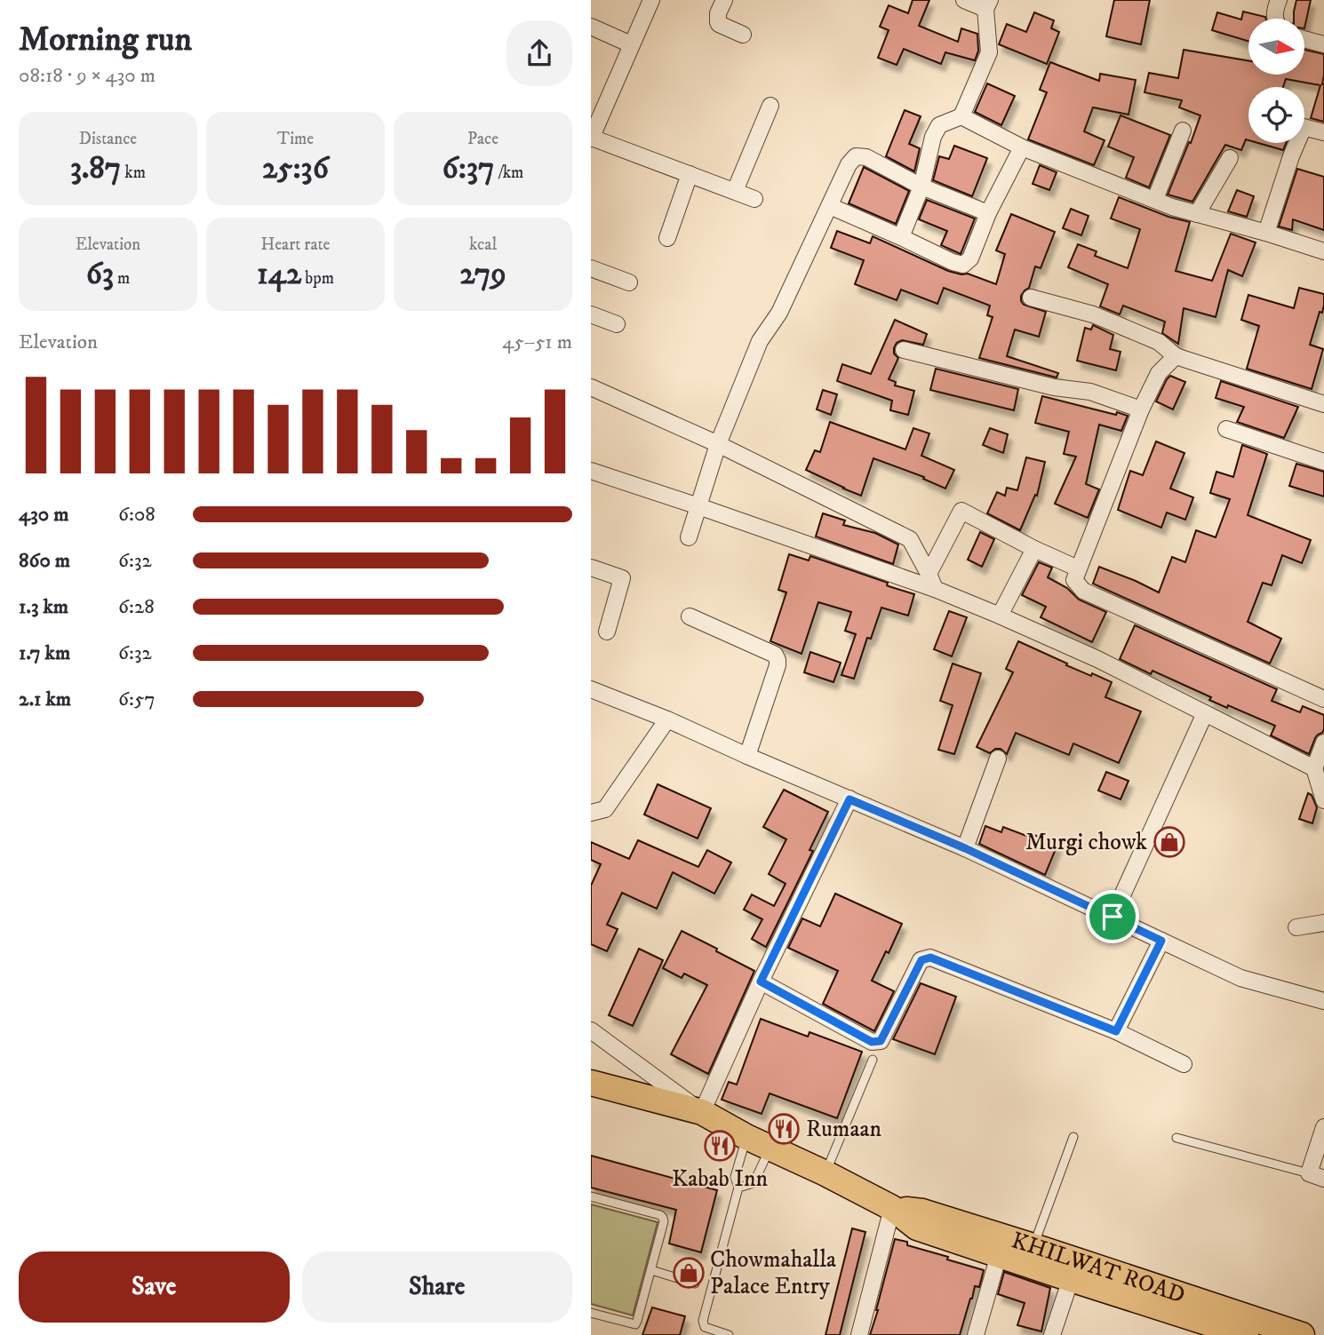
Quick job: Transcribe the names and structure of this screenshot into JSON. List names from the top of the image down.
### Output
{
  "streets": {
    "main road": ["KHILWAT ROAD"]
  },
  "places": {
    "shop": ["Murgi chowk", "Chowmahalla Palace Entry"],
    "restaurant": ["Rumaan", "Kabab Inn"]
  },
  "north": "right",
  "page": {
    "heading": ["Morning run", "08:18 · 9 × 430 m"],
    "stats": [
      ["Distance", "3.87 km"],
      ["Time", "25:36"],
      ["Pace", "6:37 /km"],
      ["Elevation", "63 m"],
      ["Heart rate", "142 bpm"],
      ["kcal", "279"]
    ],
    "chart": ["Elevation", "45–51 m"],
    "list": [
      {
        "name": "430 m",
        "note": "6:08"
      },
      {
        "name": "860 m",
        "note": "6:32"
      },
      {
        "name": "1.3 km",
        "note": "6:28"
      },
      {
        "name": "1.7 km",
        "note": "6:32"
      },
      {
        "name": "2.1 km",
        "note": "6:57"
      }
    ],
    "buttons": ["Save", "Share"]
  }
}
